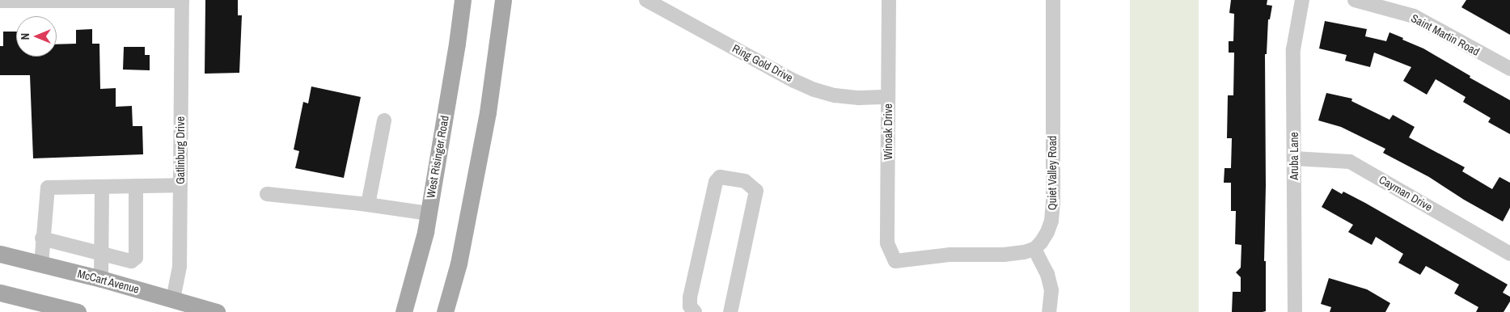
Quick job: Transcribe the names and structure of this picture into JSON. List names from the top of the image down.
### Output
{
  "streets": {
    "main road": ["West Risinger Road", "McCart Avenue"],
    "street": [
      "Saint Martin Road",
      "Ring Gold Drive",
      "Winoak Drive",
      "Gatlinburg Drive",
      "Aruba Lane",
      "Quiet Valley Road",
      "Cayman Drive"
    ]
  },
  "crossings": [
    ["Ring Gold Drive", "Winoak Drive"],
    ["Winoak Drive", "Quiet Valley Road"],
    ["Gatlinburg Drive", "McCart Avenue"],
    ["Aruba Lane", "Cayman Drive"]
  ],
  "north": "left"
}
